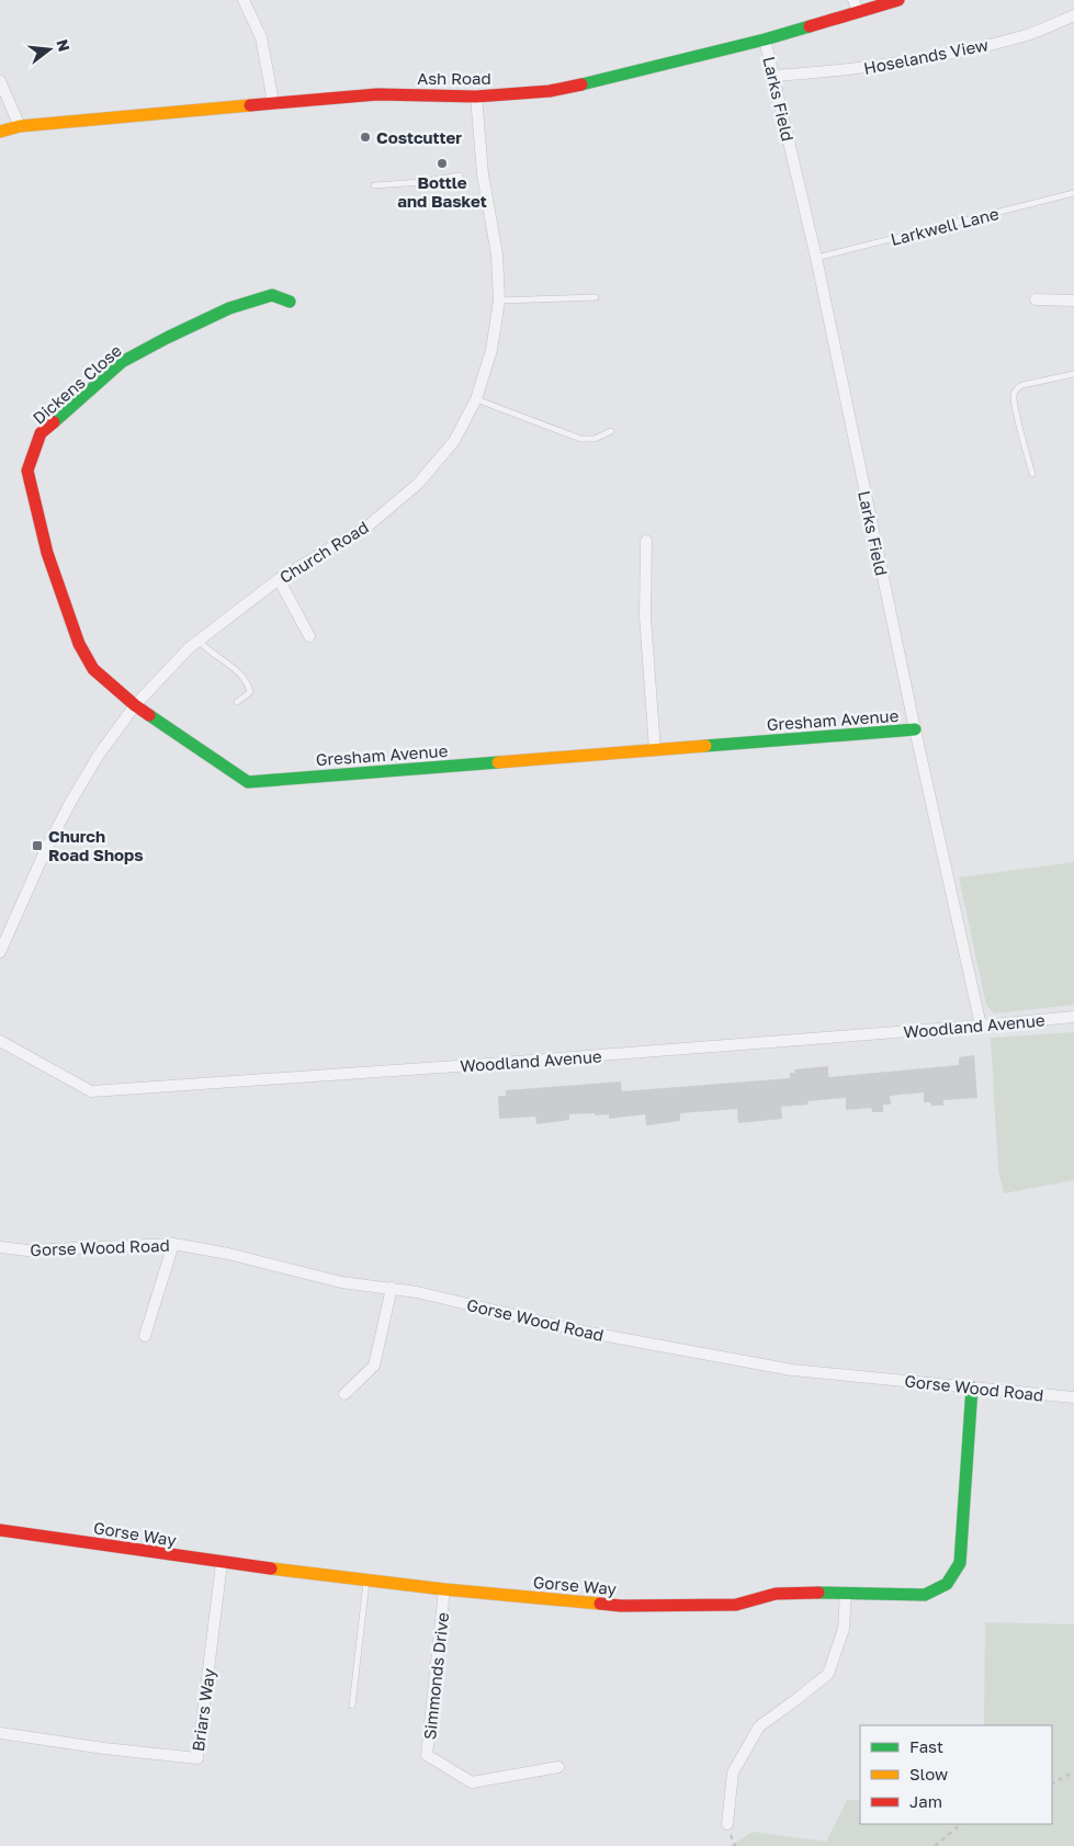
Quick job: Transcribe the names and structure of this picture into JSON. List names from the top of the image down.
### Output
{
  "streets": {
    "street": [
      "Hoselands View",
      "Ash Road",
      "Larks Field",
      "Dickens Close",
      "Church Road",
      "Gresham Avenue",
      "Woodland Avenue",
      "Gorse Wood Road",
      "Gorse Way",
      "Simmonds Drive",
      "Briars Way"
    ],
    "lane": ["Larkwell Lane"]
  },
  "crossings": [
    ["Hoselands View", "Larks Field"],
    ["Ash Road", "Larks Field"],
    ["Ash Road", "Church Road"],
    ["Larks Field", "Larkwell Lane"],
    ["Larks Field", "Gresham Avenue"],
    ["Larks Field", "Woodland Avenue"],
    ["Dickens Close", "Church Road"],
    ["Dickens Close", "Gresham Avenue"],
    ["Church Road", "Gresham Avenue"],
    ["Gorse Wood Road", "Gorse Way"],
    ["Gorse Way", "Simmonds Drive"],
    ["Gorse Way", "Briars Way"]
  ],
  "places": {
    "other": ["Costcutter", "Bottle and Basket"],
    "transit": ["Church Road Shops"]
  },
  "legend": ["Fast", "Slow", "Jam"],
  "north": "right"
}
